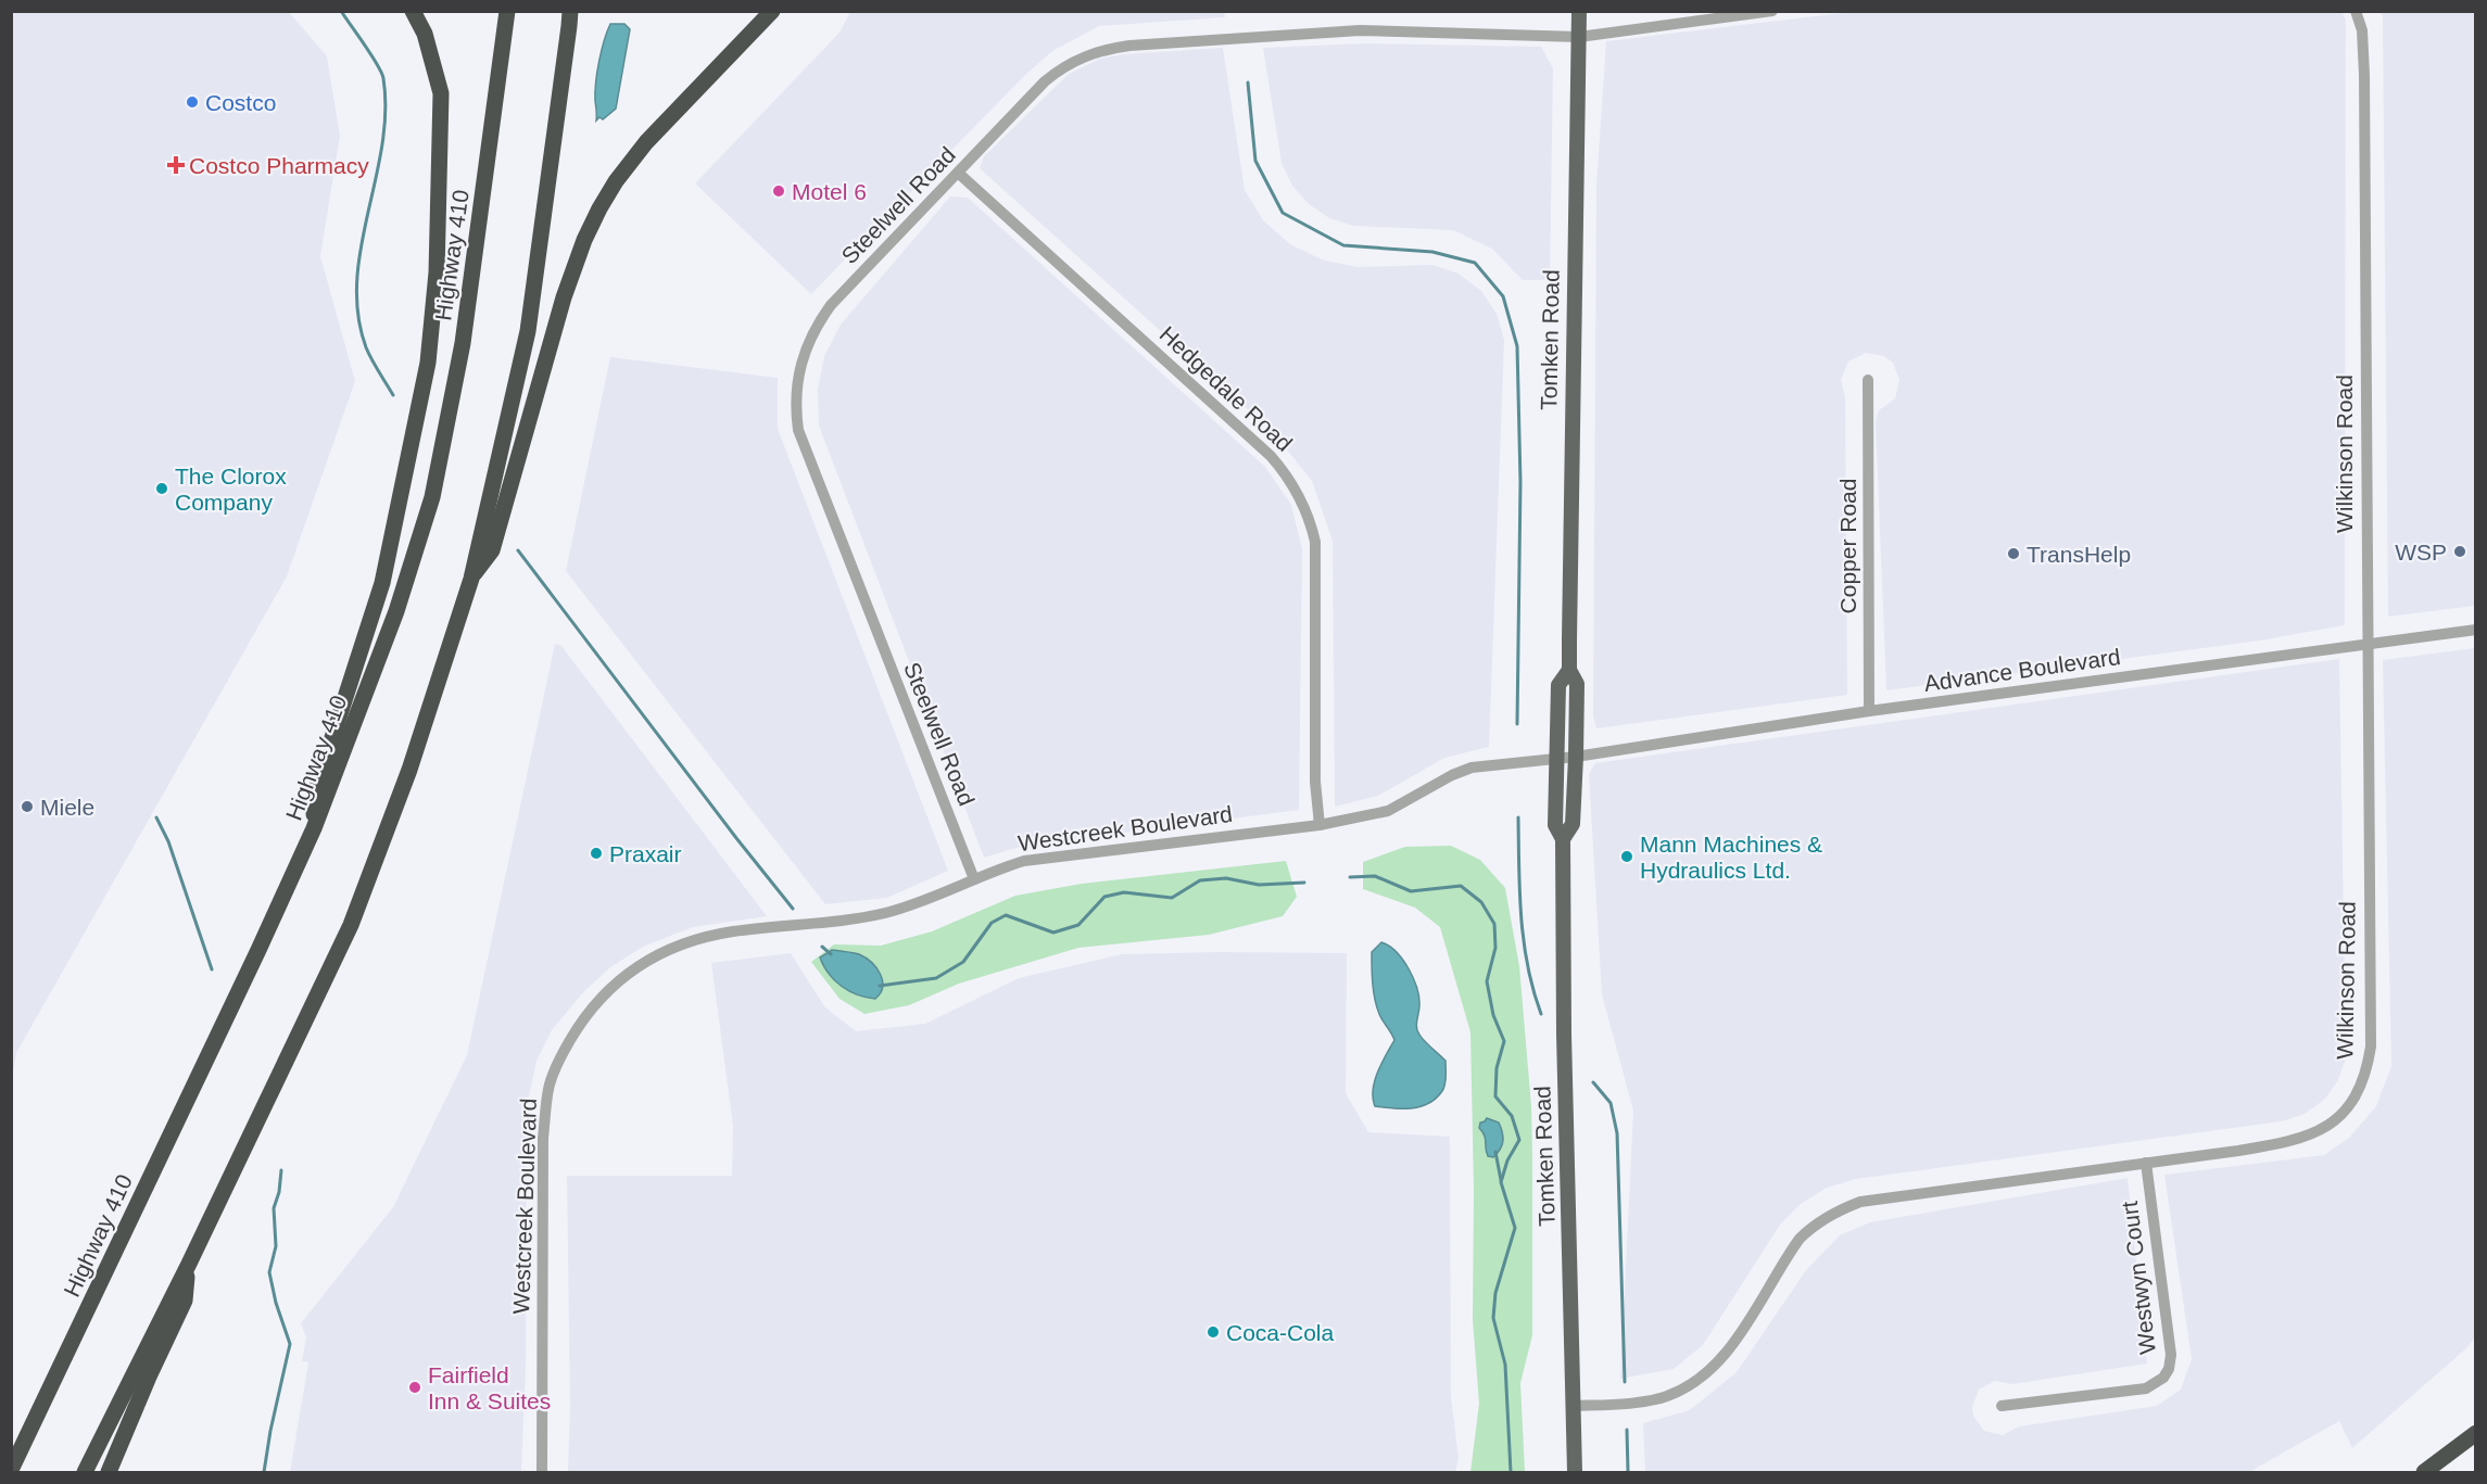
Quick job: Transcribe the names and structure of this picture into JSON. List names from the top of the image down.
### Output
{
  "streets": {
    "highway": ["Highway 410"],
    "main road": ["Tomken Road"],
    "street": [
      "Steelwell Road",
      "Hedgedale Road",
      "Wilkinson Road",
      "Copper Road",
      "Advance Boulevard",
      "Westcreek Boulevard",
      "Westwyn Court"
    ]
  },
  "crossings": [
    ["Steelwell Road", "Tomken Road"],
    ["Steelwell Road", "Hedgedale Road"],
    ["Steelwell Road", "Westcreek Boulevard"],
    ["Tomken Road", "Wilkinson Road"],
    ["Tomken Road", "Advance Boulevard"],
    ["Tomken Road", "Westcreek Boulevard"],
    ["Hedgedale Road", "Westcreek Boulevard"],
    ["Wilkinson Road", "Advance Boulevard"],
    ["Wilkinson Road", "Westwyn Court"],
    ["Copper Road", "Advance Boulevard"],
    ["Advance Boulevard", "Westcreek Boulevard"]
  ],
  "places": {
    "other": [
      "Costco",
      "Motel 6",
      "The Clorox Company",
      "WSP",
      "TransHelp",
      "Miele",
      "Praxair",
      "Mann Machines & Hydraulics Ltd.",
      "Coca-Cola",
      "Fairfield Inn & Suites"
    ],
    "health": ["Costco Pharmacy"]
  }
}
